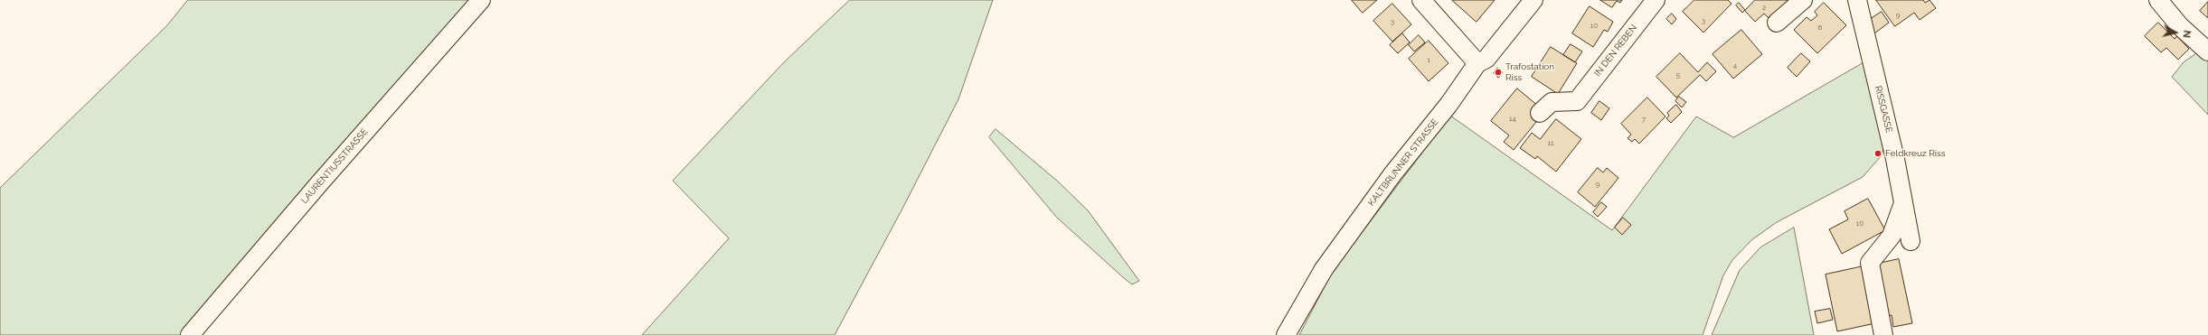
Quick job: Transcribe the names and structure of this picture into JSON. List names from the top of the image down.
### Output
{
  "streets": {
    "street": [
      "IN DEN REBEN",
      "RISSGASSE",
      "KALTBRUNNER STRASSE",
      "LAURENTIUSSTRASSE"
    ]
  },
  "places": ["Trafostation Riss", "Feldkreuz Riss"],
  "house_numbers": [
    "2",
    "9",
    "3",
    "3",
    "10",
    "6",
    "1",
    "4",
    "5",
    "14",
    "7",
    "11",
    "9",
    "10"
  ],
  "north": "right"
}
